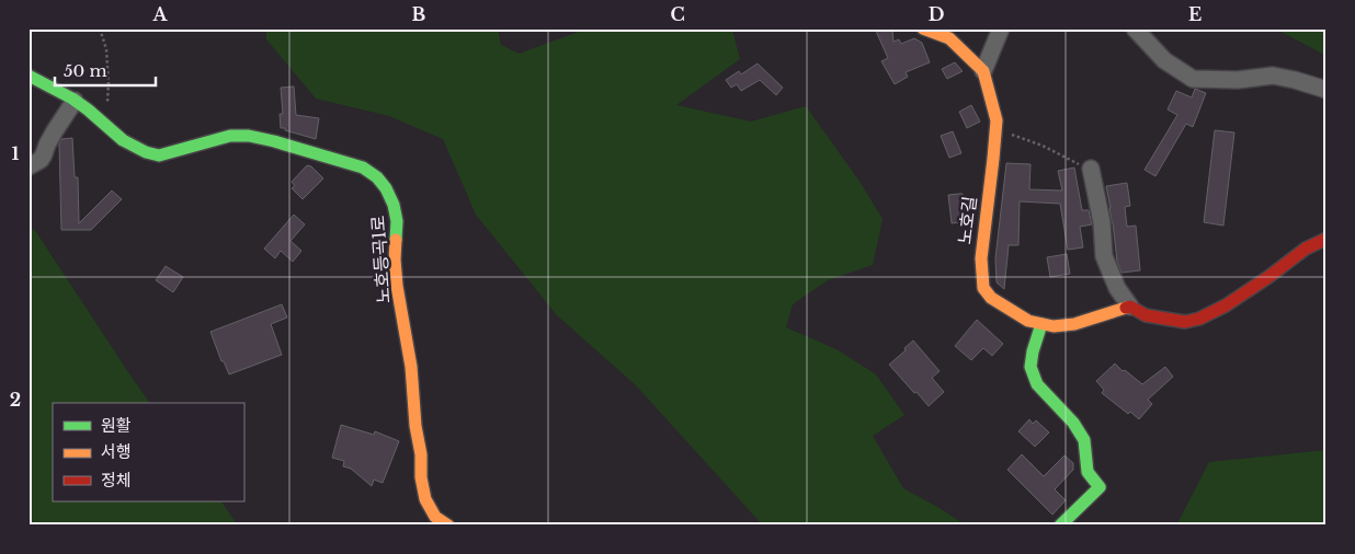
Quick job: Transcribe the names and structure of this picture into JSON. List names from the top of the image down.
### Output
{
  "streets": {
    "street": ["노호길", "노호등곡1로"]
  },
  "legend": ["원활", "서행", "정체"],
  "scale_bar": "50 m",
  "grid": {
    "columns": [
      "A",
      "B",
      "C",
      "D",
      "E"
    ],
    "rows": ["1", "2"]
  }
}
